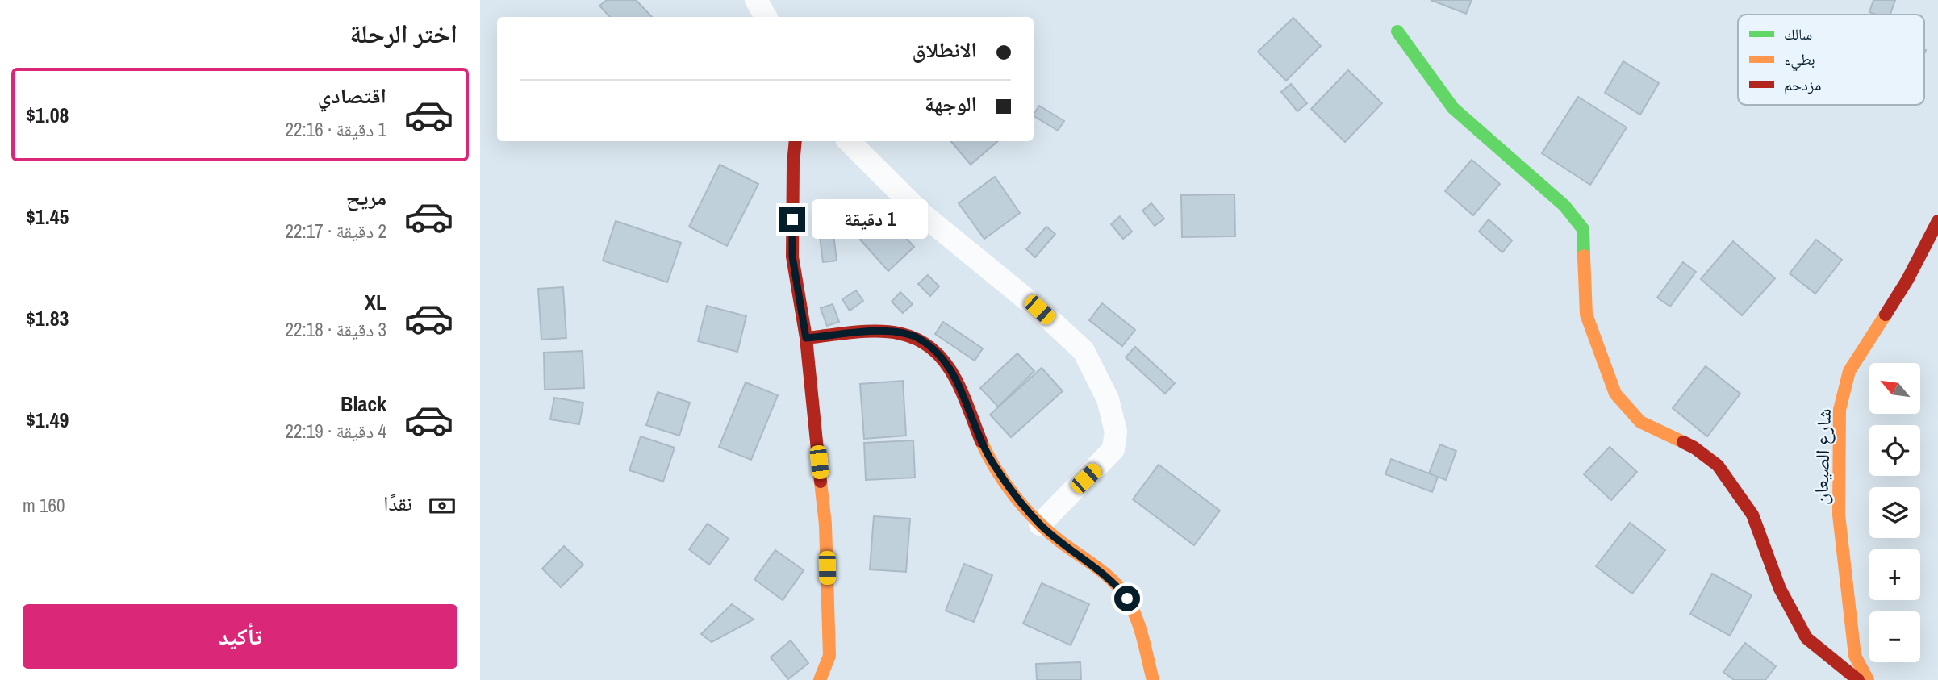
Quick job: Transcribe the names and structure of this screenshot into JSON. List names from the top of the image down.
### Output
{
  "streets": {
    "street": ["شارع الصيعان"]
  },
  "legend": ["سالك", "بطيء", "مزدحم"],
  "north": "top left",
  "page": {
    "heading": "اختر الرحلة",
    "banner": ["الانطلاق", "الوجهة"],
    "list": [
      {
        "name": "اقتصادي",
        "note": "1 دقيقة · 22:16",
        "value": "$1.08"
      },
      {
        "name": "مريح",
        "note": "2 دقيقة · 22:17",
        "value": "$1.45"
      },
      {
        "name": "XL",
        "note": "3 دقيقة · 22:18",
        "value": "$1.83"
      },
      {
        "name": "Black",
        "note": "4 دقيقة · 22:19",
        "value": "$1.49"
      }
    ],
    "bubble": "1 دقيقة",
    "map_buttons": ["+", "−"],
    "pay": ["نقدًا", "160 m"],
    "buttons": "تأكيد"
  }
}
